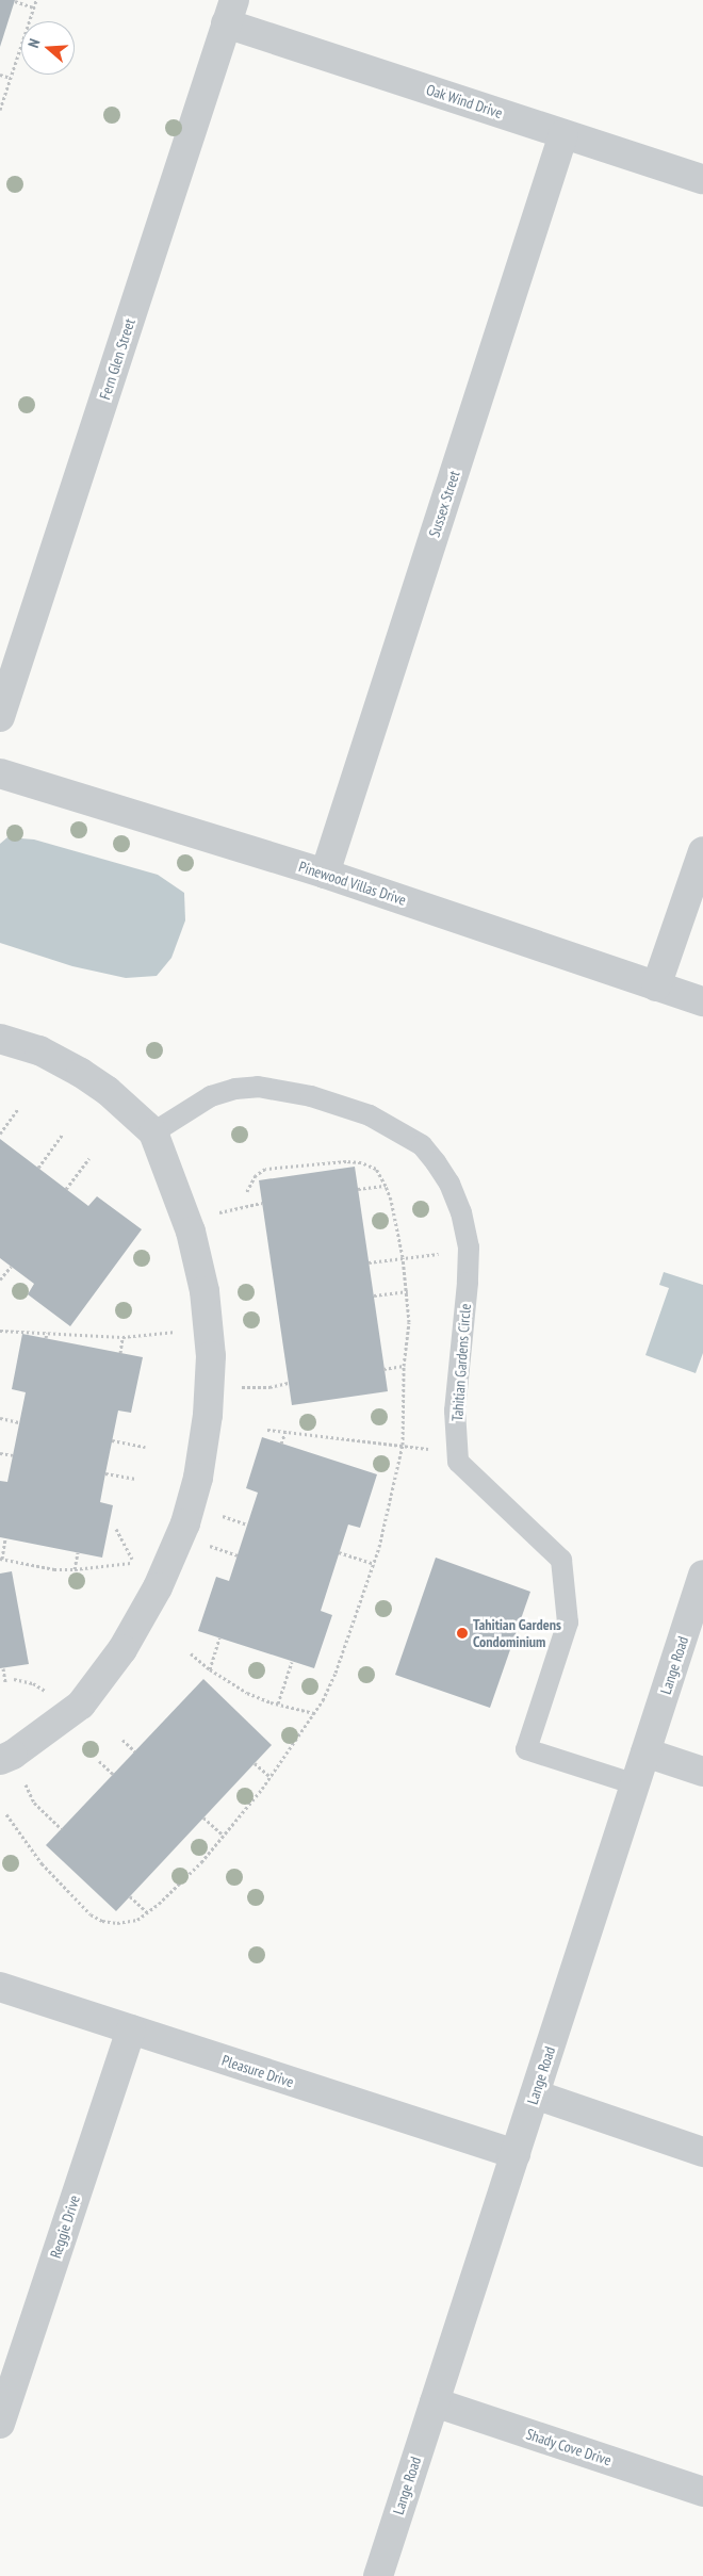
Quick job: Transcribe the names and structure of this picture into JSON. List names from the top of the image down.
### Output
{
  "streets": {
    "street": [
      "Oak Wind Drive",
      "Fern Glen Street",
      "Sussex Street",
      "Pinewood Villas Drive",
      "Lange Road",
      "Pleasure Drive",
      "Reggie Drive",
      "Shady Cove Drive"
    ],
    "lane": ["Tahitian Gardens Circle"]
  },
  "crossings": [
    ["Oak Wind Drive", "Fern Glen Street"],
    ["Oak Wind Drive", "Sussex Street"],
    ["Sussex Street", "Pinewood Villas Drive"],
    ["Tahitian Gardens Circle", "Lange Road"],
    ["Lange Road", "Pleasure Drive"],
    ["Lange Road", "Shady Cove Drive"],
    ["Pleasure Drive", "Reggie Drive"]
  ],
  "places": ["Tahitian Gardens Condominium"],
  "north": "left"
}
